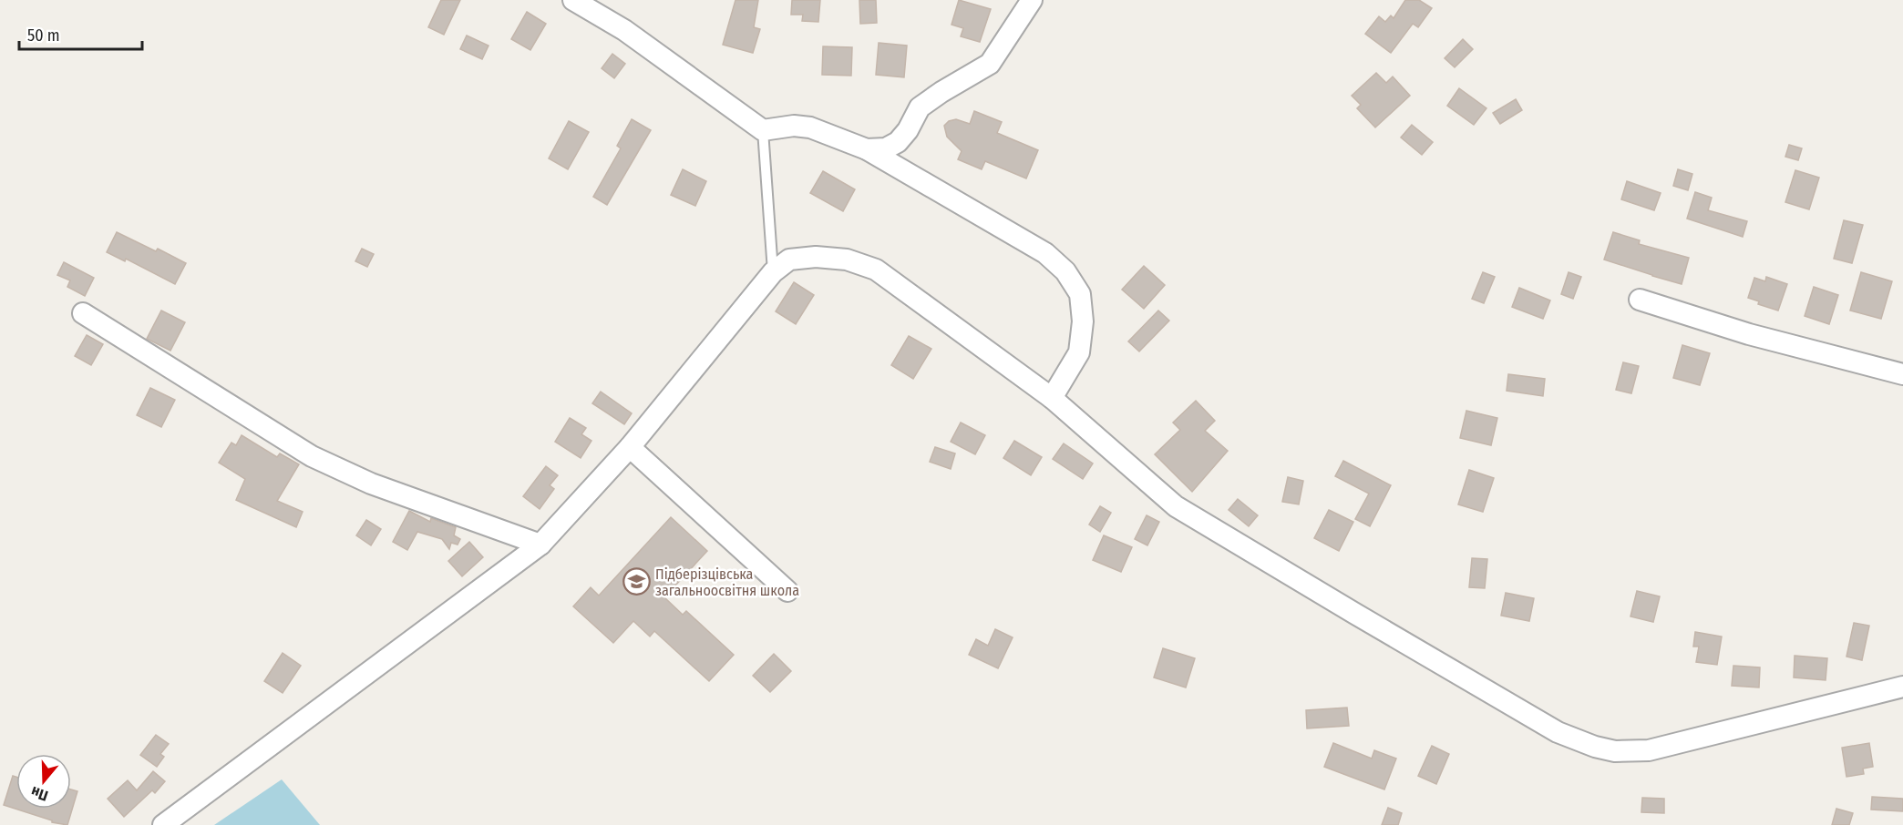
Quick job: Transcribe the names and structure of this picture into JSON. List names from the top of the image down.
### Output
{
  "places": {
    "school or university": ["Підберізцівська загальноосвітня школа"]
  },
  "scale_bar": "50 m",
  "north": "bottom"
}
